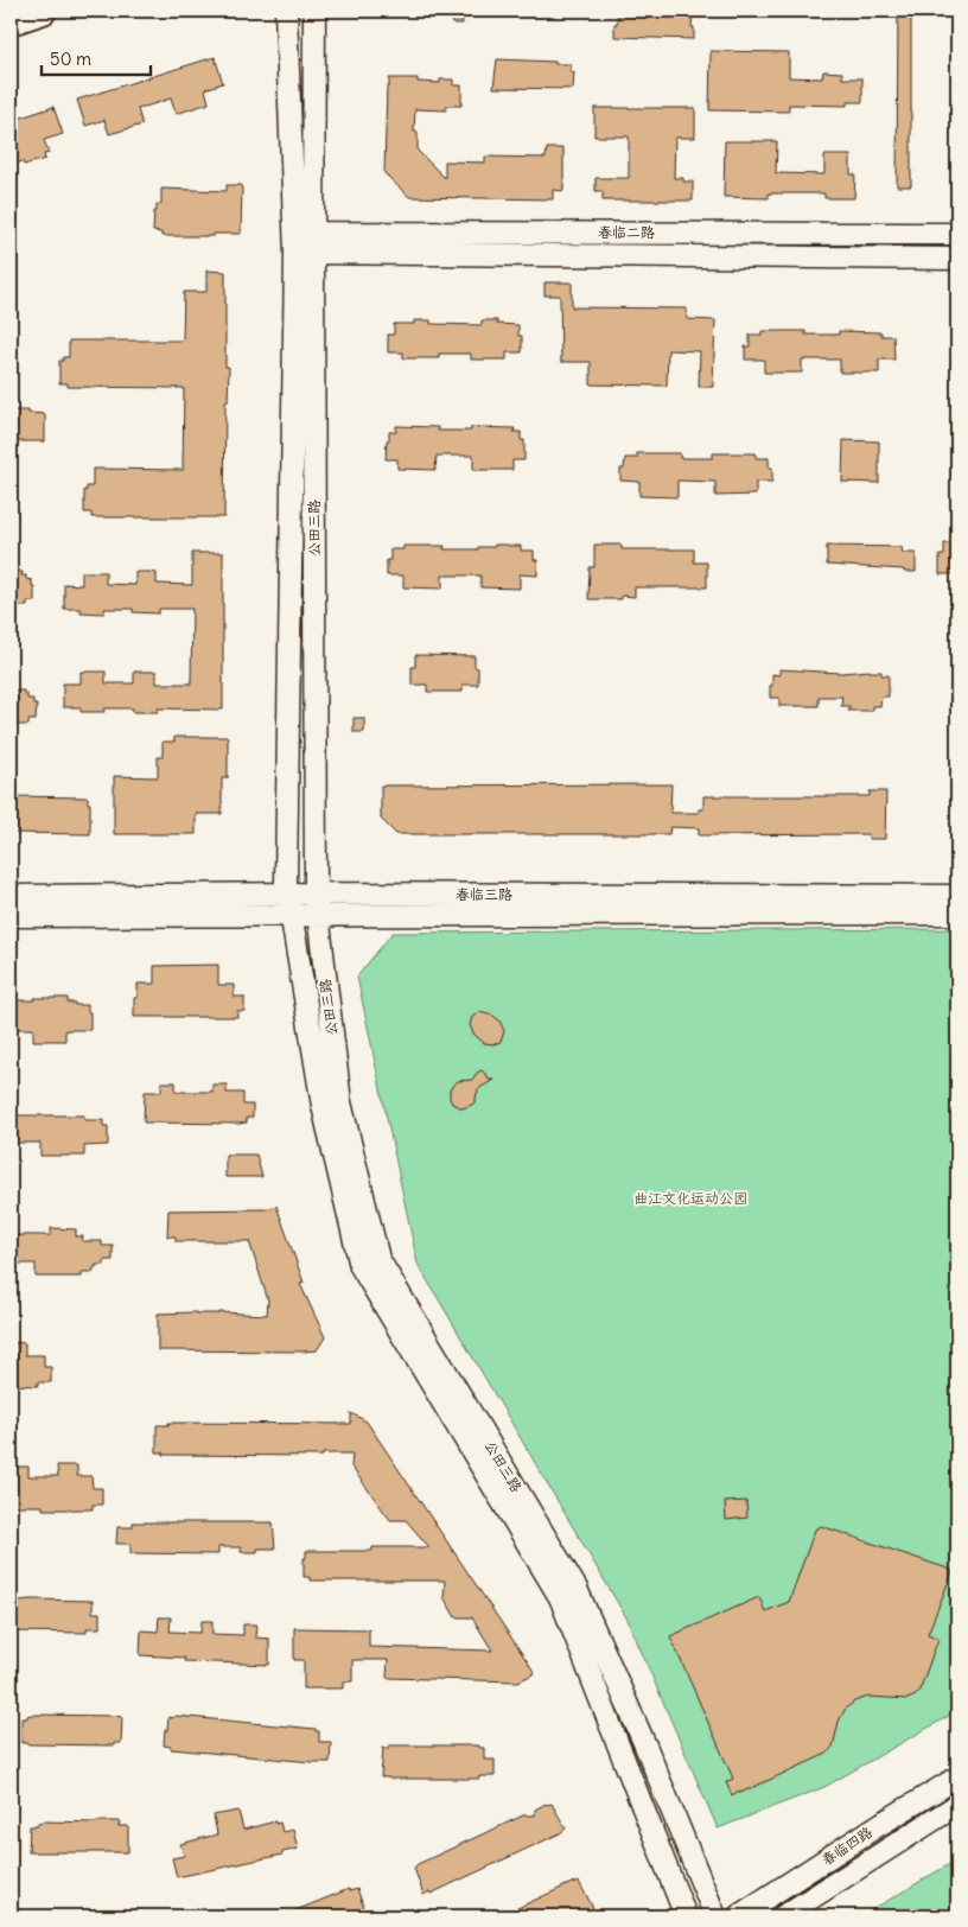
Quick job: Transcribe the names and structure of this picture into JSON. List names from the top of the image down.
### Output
{
  "streets": {
    "street": [
      "春临二路",
      "公田三路",
      "春临三路",
      "春临四路"
    ]
  },
  "crossings": [
    ["春临二路", "公田三路"],
    ["公田三路", "春临三路"]
  ],
  "parks": ["曲江文化运动公园"],
  "scale_bar": "50 m"
}
